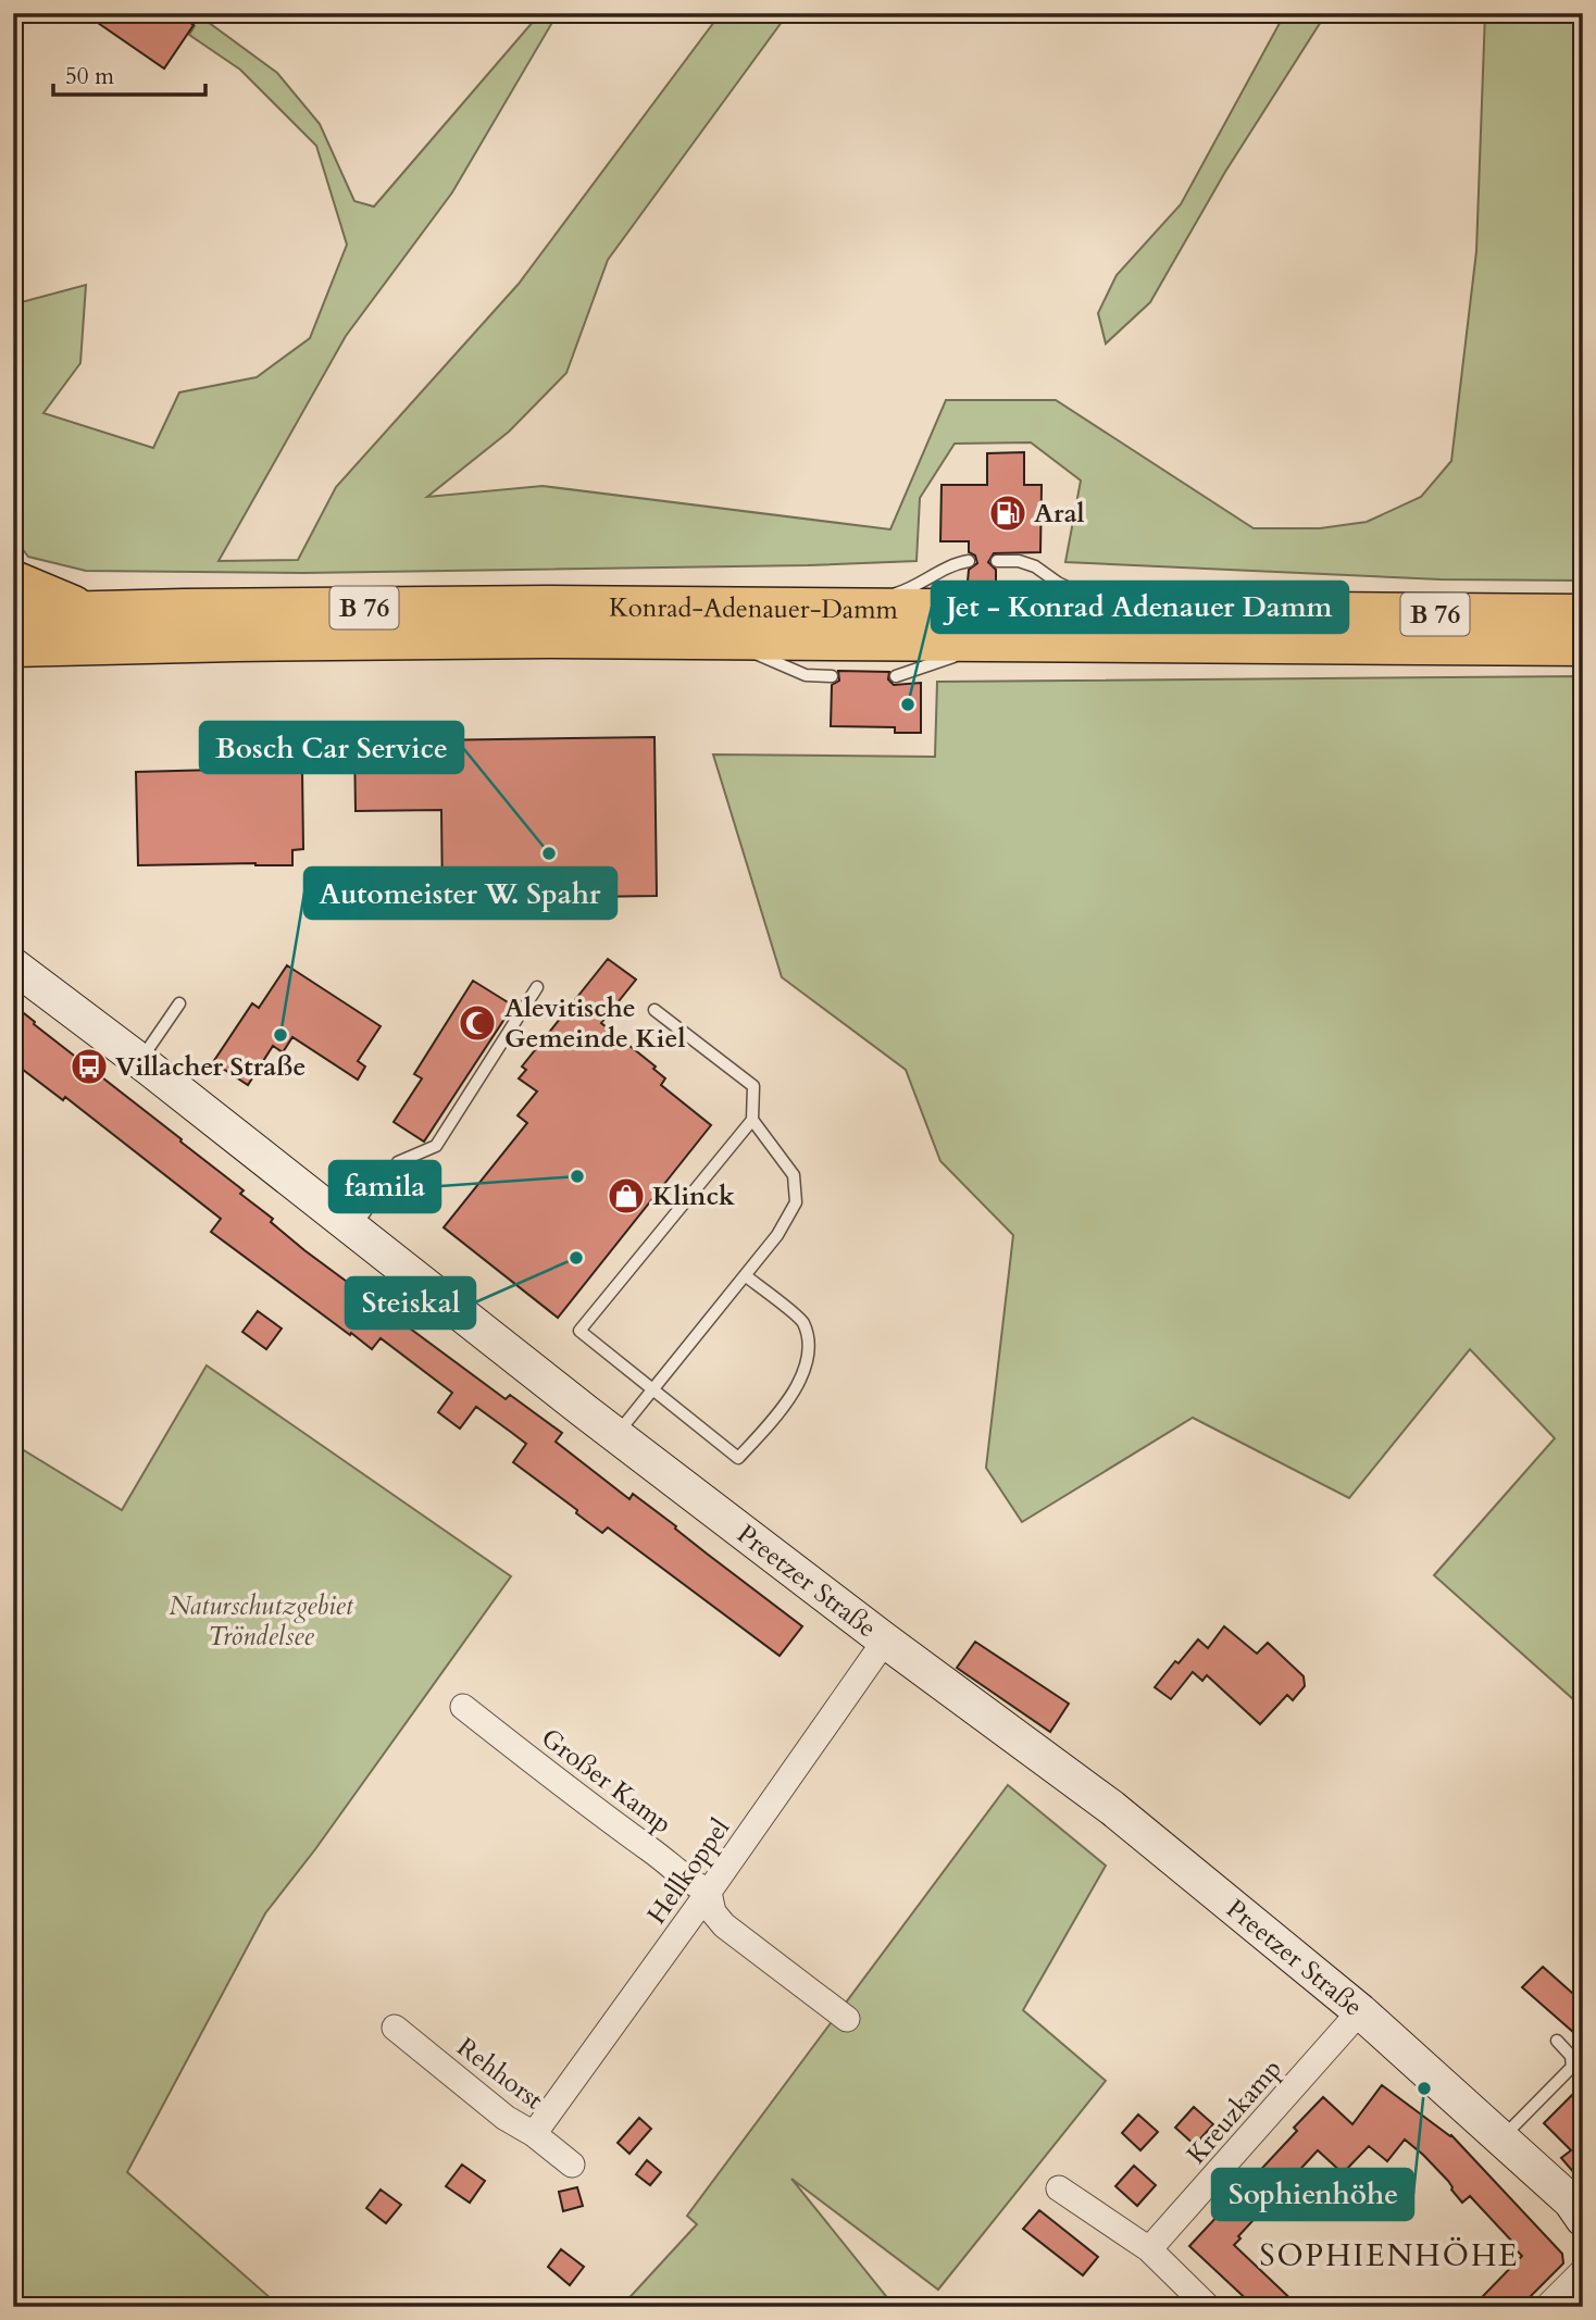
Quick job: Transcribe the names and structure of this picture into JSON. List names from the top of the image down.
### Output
{
  "streets": {
    "highway": ["B 76", "Konrad-Adenauer-Damm"],
    "street": [
      "Preetzer Straße",
      "Großer Kamp",
      "Hellkoppel",
      "Rehhorst",
      "Kreuzkamp"
    ]
  },
  "crossings": [
    ["Preetzer Straße", "Hellkoppel"],
    ["Preetzer Straße", "Kreuzkamp"],
    ["Großer Kamp", "Hellkoppel"],
    ["Hellkoppel", "Rehhorst"]
  ],
  "districts": ["SOPHIENHÖHE"],
  "parks": ["Naturschutzgebiet Tröndelsee"],
  "places": {
    "fuel station": ["Aral"],
    "other": [
      "Jet - Konrad Adenauer Damm",
      "Bosch Car Service",
      "Automeister W. Spahr",
      "famila",
      "Steiskal",
      "Sophienhöhe"
    ],
    "mosque": ["Alevitische Gemeinde Kiel"],
    "bus stop": ["Villacher Straße"],
    "shop": ["Klinck"]
  },
  "scale_bar": "50 m"
}
